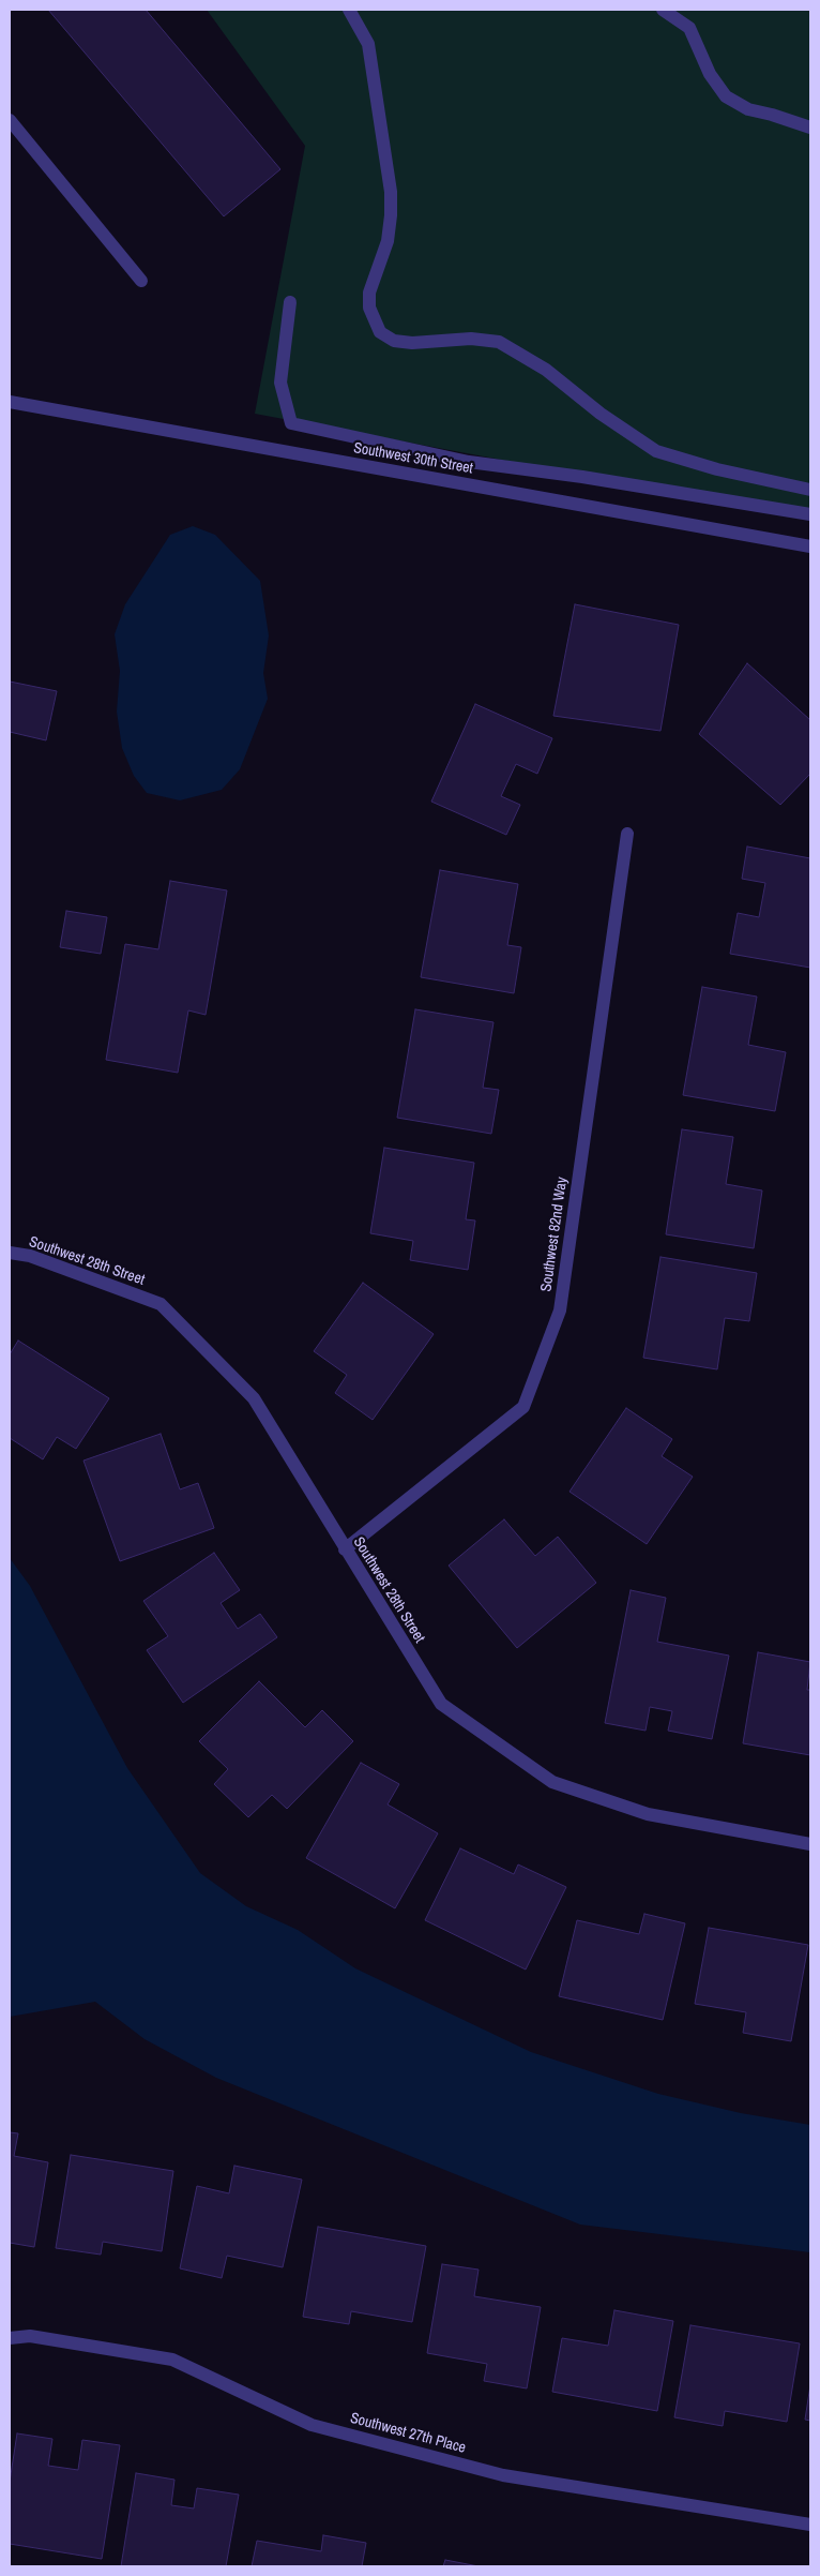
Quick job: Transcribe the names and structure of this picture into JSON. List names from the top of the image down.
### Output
{
  "streets": {
    "street": [
      "Southwest 30th Street",
      "Southwest 82nd Way",
      "Southwest 28th Street",
      "Southwest 27th Place"
    ]
  },
  "crossings": [
    ["Southwest 82nd Way", "Southwest 28th Street"]
  ]
}
